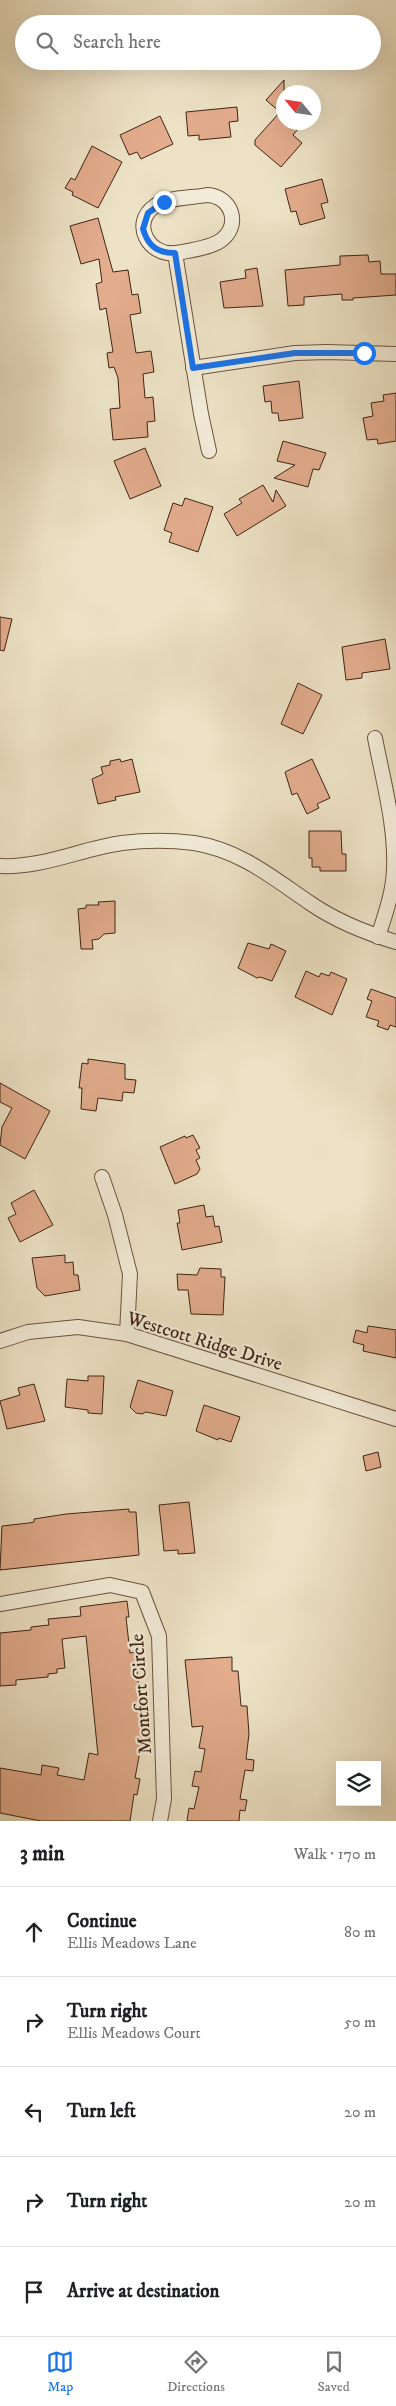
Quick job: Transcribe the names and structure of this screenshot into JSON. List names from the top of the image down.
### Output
{
  "streets": {
    "street": ["Westcott Ridge Drive", "Montfort Circle"]
  },
  "north": "top left",
  "page": {
    "search": "Search here",
    "heading": ["3 min", "Walk · 170 m"],
    "list": [
      ["Continue", "Ellis Meadows Lane", "80 m"],
      ["Turn right", "Ellis Meadows Court", "50 m"],
      ["Turn left", "20 m"],
      ["Turn right", "20 m"],
      "Arrive at destination"
    ],
    "nav": ["Map", "Directions", "Saved"]
  }
}
